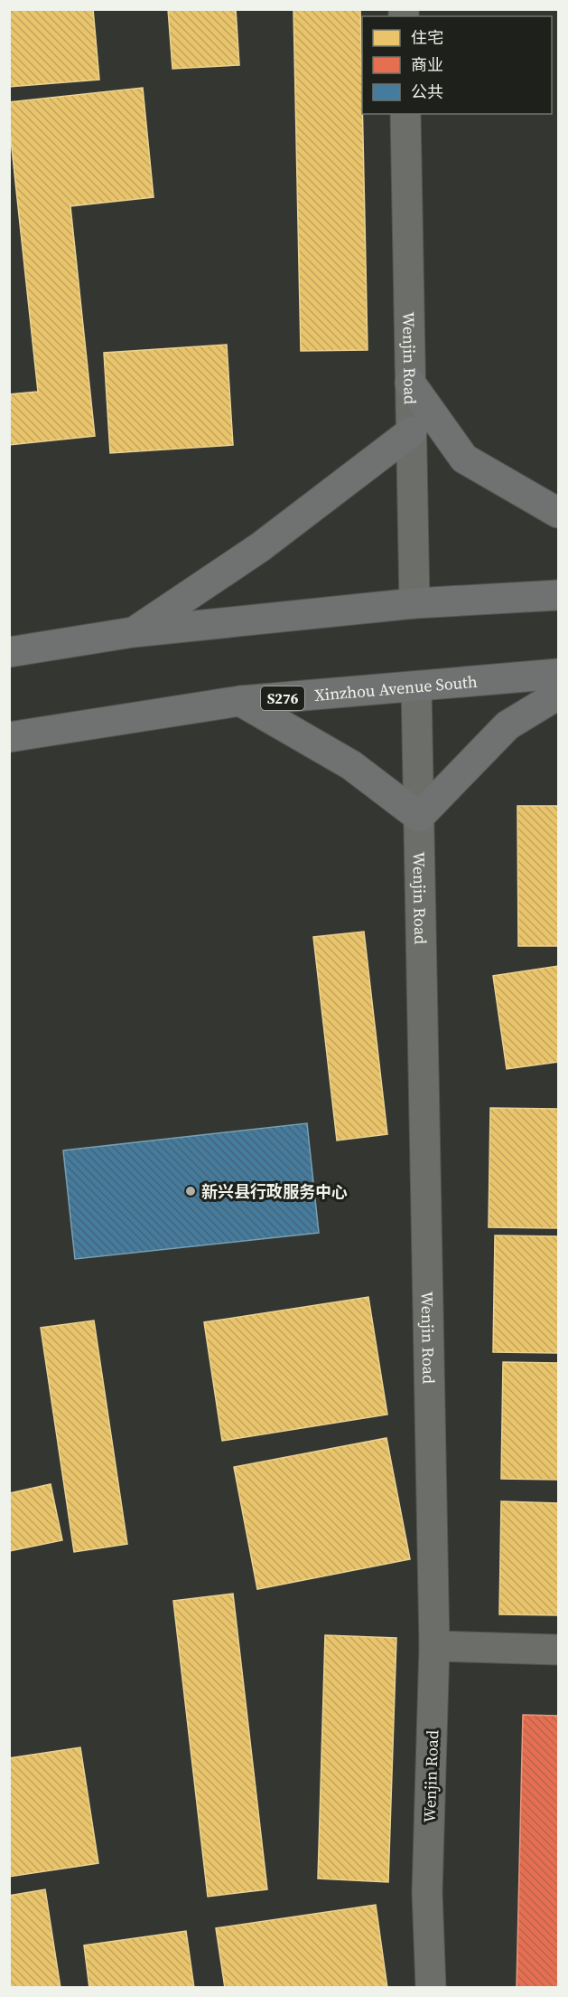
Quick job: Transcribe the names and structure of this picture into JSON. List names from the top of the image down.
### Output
{
  "streets": {
    "main road": ["Xinzhou Avenue South", "S276"],
    "street": ["Wenjin Road"]
  },
  "crossings": [
    ["Wenjin Road", "Xinzhou Avenue South"]
  ],
  "places": ["新兴县行政服务中心"],
  "legend": ["住宅", "商业", "公共"]
}
